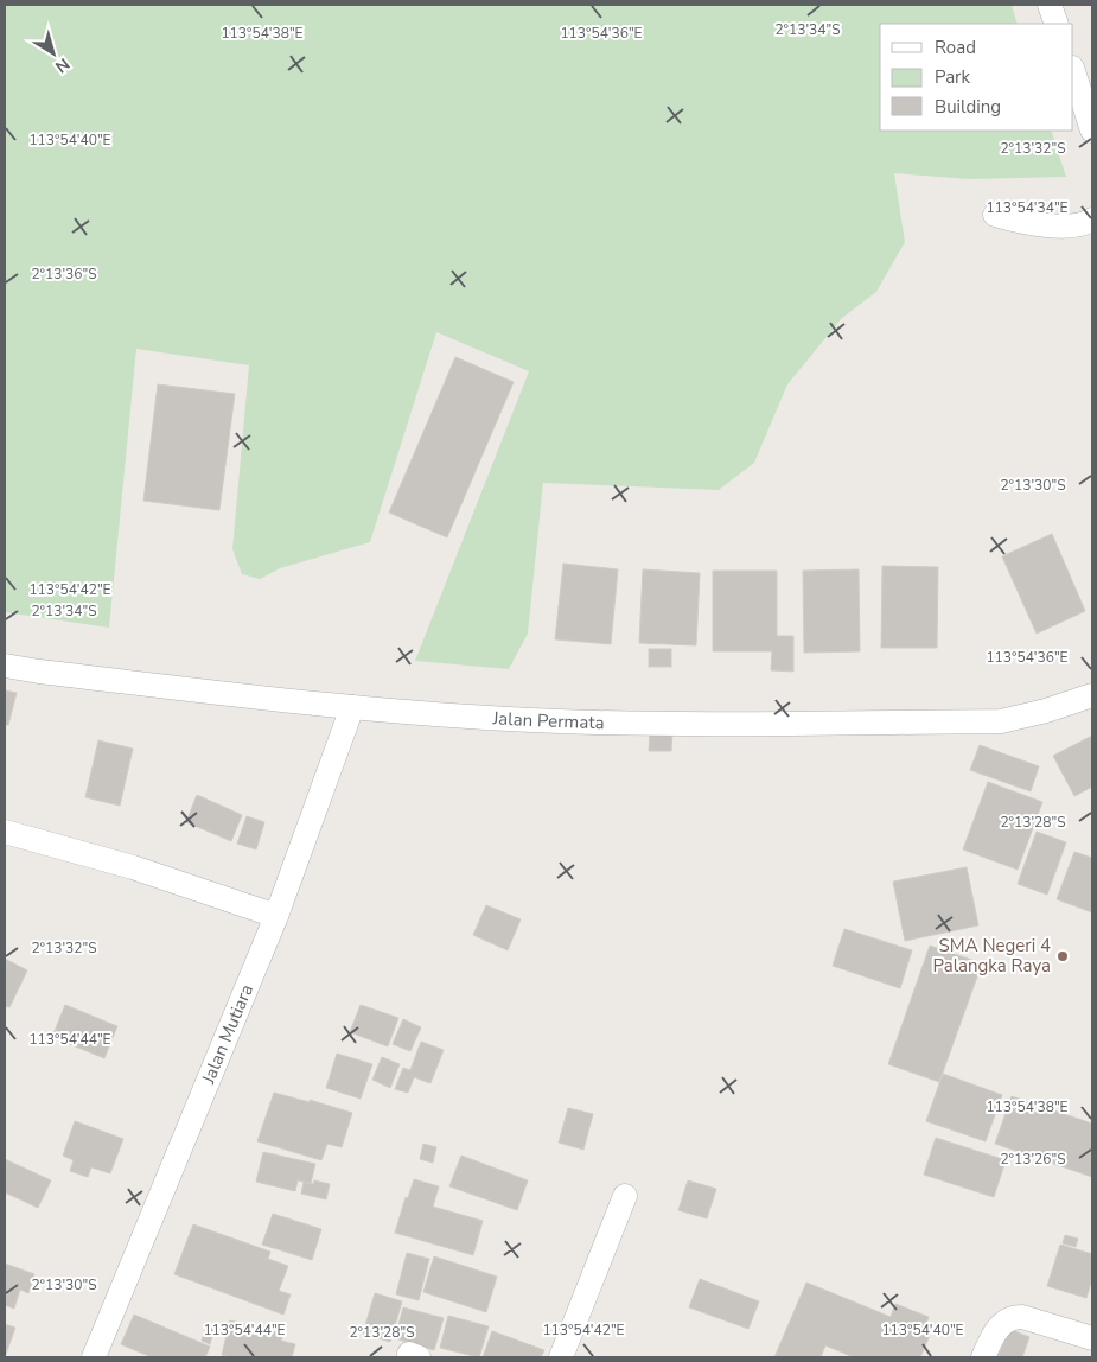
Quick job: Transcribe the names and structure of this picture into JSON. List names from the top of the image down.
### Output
{
  "streets": {
    "street": ["Jalan Permata", "Jalan Mutiara"]
  },
  "crossings": [
    ["Jalan Permata", "Jalan Mutiara"]
  ],
  "places": ["SMA Negeri 4 Palangka Raya"],
  "legend": ["Road", "Park", "Building"],
  "north": "bottom right",
  "coordinates": [
    "2°13'34\"S",
    "113°54'38\"E",
    "113°54'36\"E",
    "113°54'40\"E",
    "2°13'32\"S",
    "113°54'34\"E",
    "2°13'36\"S",
    "2°13'30\"S",
    "113°54'42\"E",
    "2°13'28\"S",
    "113°54'44\"E",
    "2°13'26\"S"
  ]
}
